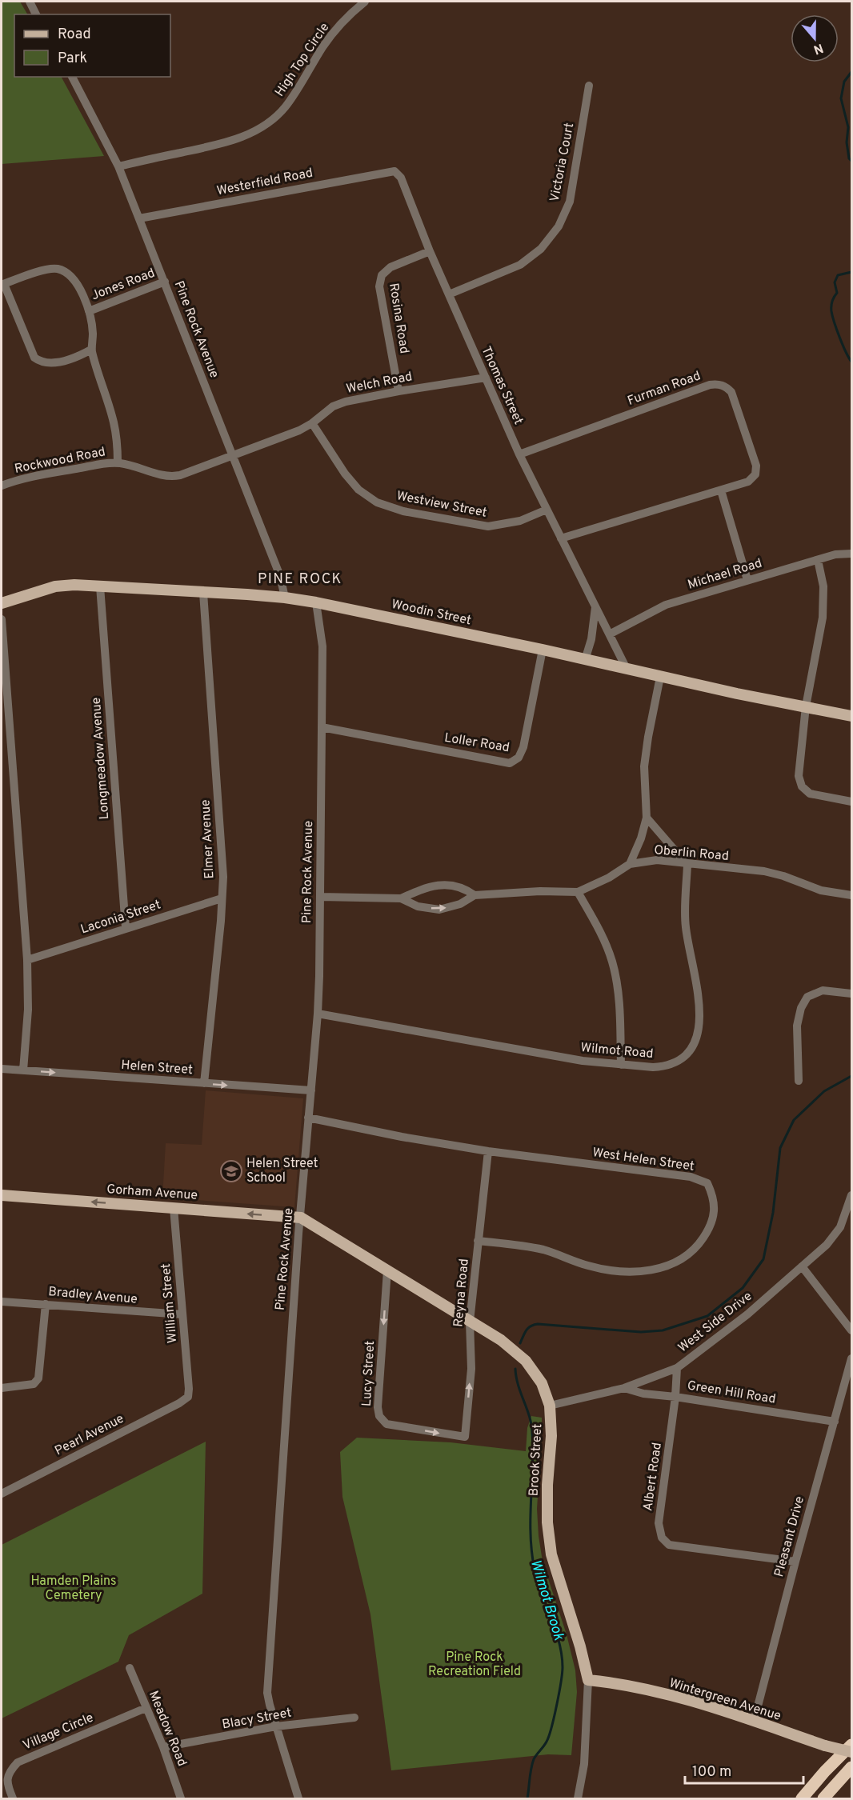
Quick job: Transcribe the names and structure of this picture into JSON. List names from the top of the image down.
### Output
{
  "streets": {
    "main road": [
      "Woodin Street",
      "Gorham Avenue",
      "Brook Street",
      "Wintergreen Avenue"
    ],
    "street": [
      "High Top Circle",
      "Victoria Court",
      "Westerfield Road",
      "Jones Road",
      "Rosina Road",
      "Pine Rock Avenue",
      "Welch Road",
      "Thomas Street",
      "Furman Road",
      "Rockwood Road",
      "Westview Street",
      "Michael Road",
      "Loller Road",
      "Longmeadow Avenue",
      "Elmer Avenue",
      "Oberlin Road",
      "Laconia Street",
      "Wilmot Road",
      "Helen Street",
      "West Helen Street",
      "Reyna Road",
      "Bradley Avenue",
      "William Street",
      "West Side Drive",
      "Lucy Street",
      "Green Hill Road",
      "Pearl Avenue",
      "Albert Road",
      "Pleasant Drive",
      "Blacy Street",
      "Meadow Road",
      "Village Circle"
    ]
  },
  "crossings": [
    ["High Top Circle", "Pine Rock Avenue"],
    ["Victoria Court", "Thomas Street"],
    ["Westerfield Road", "Pine Rock Avenue"],
    ["Westerfield Road", "Thomas Street"],
    ["Jones Road", "Pine Rock Avenue"],
    ["Rosina Road", "Welch Road"],
    ["Rosina Road", "Thomas Street"],
    ["Pine Rock Avenue", "Welch Road"],
    ["Pine Rock Avenue", "Rockwood Road"],
    ["Pine Rock Avenue", "Woodin Street"],
    ["Pine Rock Avenue", "Loller Road"],
    ["Pine Rock Avenue", "Oberlin Road"],
    ["Pine Rock Avenue", "Wilmot Road"],
    ["Pine Rock Avenue", "Helen Street"],
    ["Pine Rock Avenue", "West Helen Street"],
    ["Pine Rock Avenue", "Gorham Avenue"],
    ["Pine Rock Avenue", "Brook Street"],
    ["Pine Rock Avenue", "Blacy Street"],
    ["Welch Road", "Thomas Street"],
    ["Welch Road", "Rockwood Road"],
    ["Welch Road", "Westview Street"],
    ["Thomas Street", "Furman Road"],
    ["Thomas Street", "Westview Street"],
    ["Thomas Street", "Michael Road"],
    ["Thomas Street", "Woodin Street"],
    ["Woodin Street", "Loller Road"],
    ["Woodin Street", "Longmeadow Avenue"],
    ["Woodin Street", "Elmer Avenue"],
    ["Longmeadow Avenue", "Laconia Street"],
    ["Elmer Avenue", "Laconia Street"],
    ["Elmer Avenue", "Helen Street"],
    ["Oberlin Road", "Wilmot Road"],
    ["West Helen Street", "Reyna Road"],
    ["Gorham Avenue", "William Street"],
    ["Gorham Avenue", "Brook Street"],
    ["Reyna Road", "Lucy Street"],
    ["Reyna Road", "Brook Street"],
    ["Bradley Avenue", "William Street"],
    ["William Street", "Pearl Avenue"],
    ["West Side Drive", "Green Hill Road"],
    ["West Side Drive", "Brook Street"],
    ["West Side Drive", "Albert Road"],
    ["Lucy Street", "Brook Street"],
    ["Green Hill Road", "Albert Road"],
    ["Green Hill Road", "Pleasant Drive"],
    ["Brook Street", "Wintergreen Avenue"],
    ["Albert Road", "Pleasant Drive"],
    ["Pleasant Drive", "Wintergreen Avenue"],
    ["Blacy Street", "Meadow Road"],
    ["Meadow Road", "Village Circle"]
  ],
  "one_way": ["Helen Street", "Gorham Avenue", "Reyna Road"],
  "districts": ["PINE ROCK"],
  "water": ["Wilmot Brook"],
  "parks": ["Hamden Plains Cemetery", "Pine Rock Recreation Field"],
  "places": {
    "school or university": ["Helen Street School"]
  },
  "legend": ["Road", "Park"],
  "scale_bar": "100 m",
  "north": "bottom"
}
